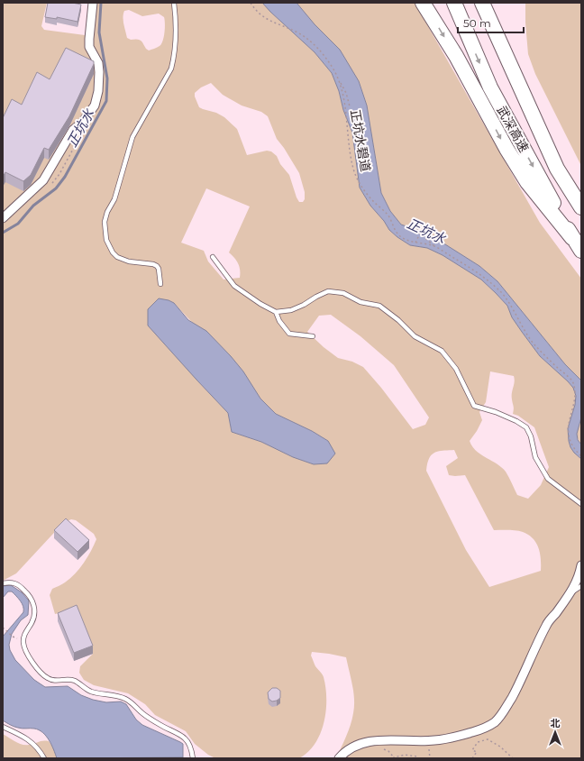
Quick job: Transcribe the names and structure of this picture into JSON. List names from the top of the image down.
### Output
{
  "streets": {
    "highway": ["武深高速"],
    "path": ["正坑水碧道"]
  },
  "water": ["正坑水"],
  "scale_bar": "50 m",
  "north": "top"
}
